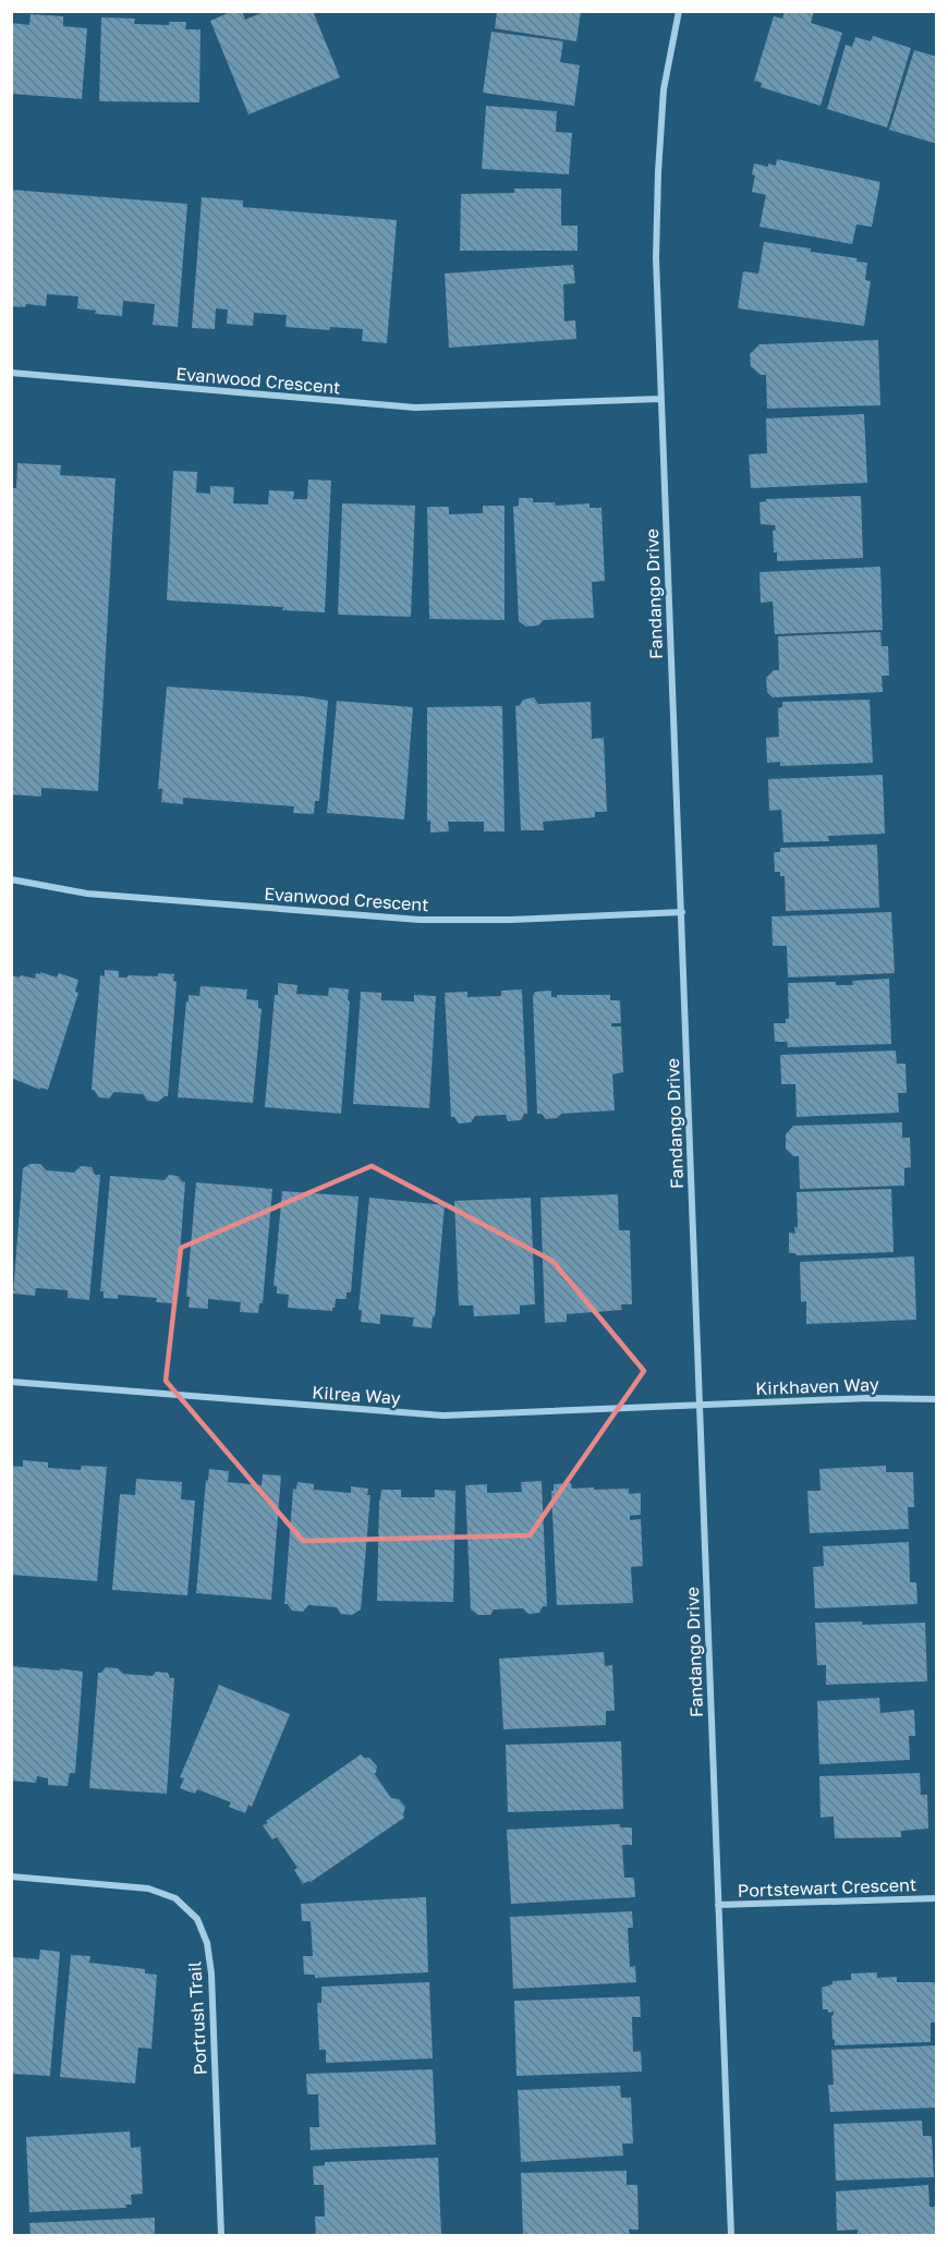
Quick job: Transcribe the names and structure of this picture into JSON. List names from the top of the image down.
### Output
{
  "streets": {
    "street": [
      "Evanwood Crescent",
      "Fandango Drive",
      "Kirkhaven Way",
      "Kilrea Way",
      "Portstewart Crescent",
      "Portrush Trail"
    ]
  },
  "crossings": [
    ["Evanwood Crescent", "Fandango Drive"],
    ["Fandango Drive", "Kirkhaven Way"],
    ["Fandango Drive", "Kilrea Way"],
    ["Fandango Drive", "Portstewart Crescent"],
    ["Kirkhaven Way", "Kilrea Way"]
  ]
}
